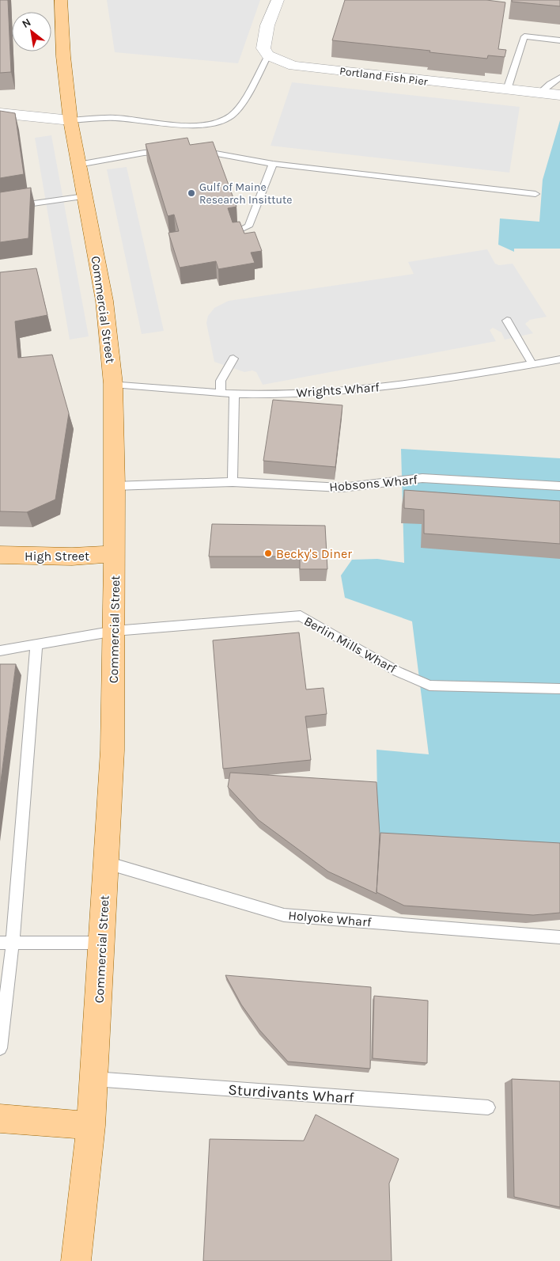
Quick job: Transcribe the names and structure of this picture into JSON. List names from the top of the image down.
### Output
{
  "streets": {
    "main road": ["Commercial Street", "High Street"],
    "street": ["Portland Fish Pier"],
    "lane": [
      "Wrights Wharf",
      "Hobsons Wharf",
      "Berlin Mills Wharf",
      "Holyoke Wharf",
      "Sturdivants Wharf"
    ]
  },
  "crossings": [
    ["Commercial Street", "Wrights Wharf"],
    ["Commercial Street", "Hobsons Wharf"],
    ["Commercial Street", "High Street"],
    ["Commercial Street", "Berlin Mills Wharf"],
    ["Commercial Street", "Holyoke Wharf"],
    ["Commercial Street", "Sturdivants Wharf"]
  ],
  "places": ["Gulf of Maine Research Insittute", "Becky's Diner"],
  "north": "top left"
}
